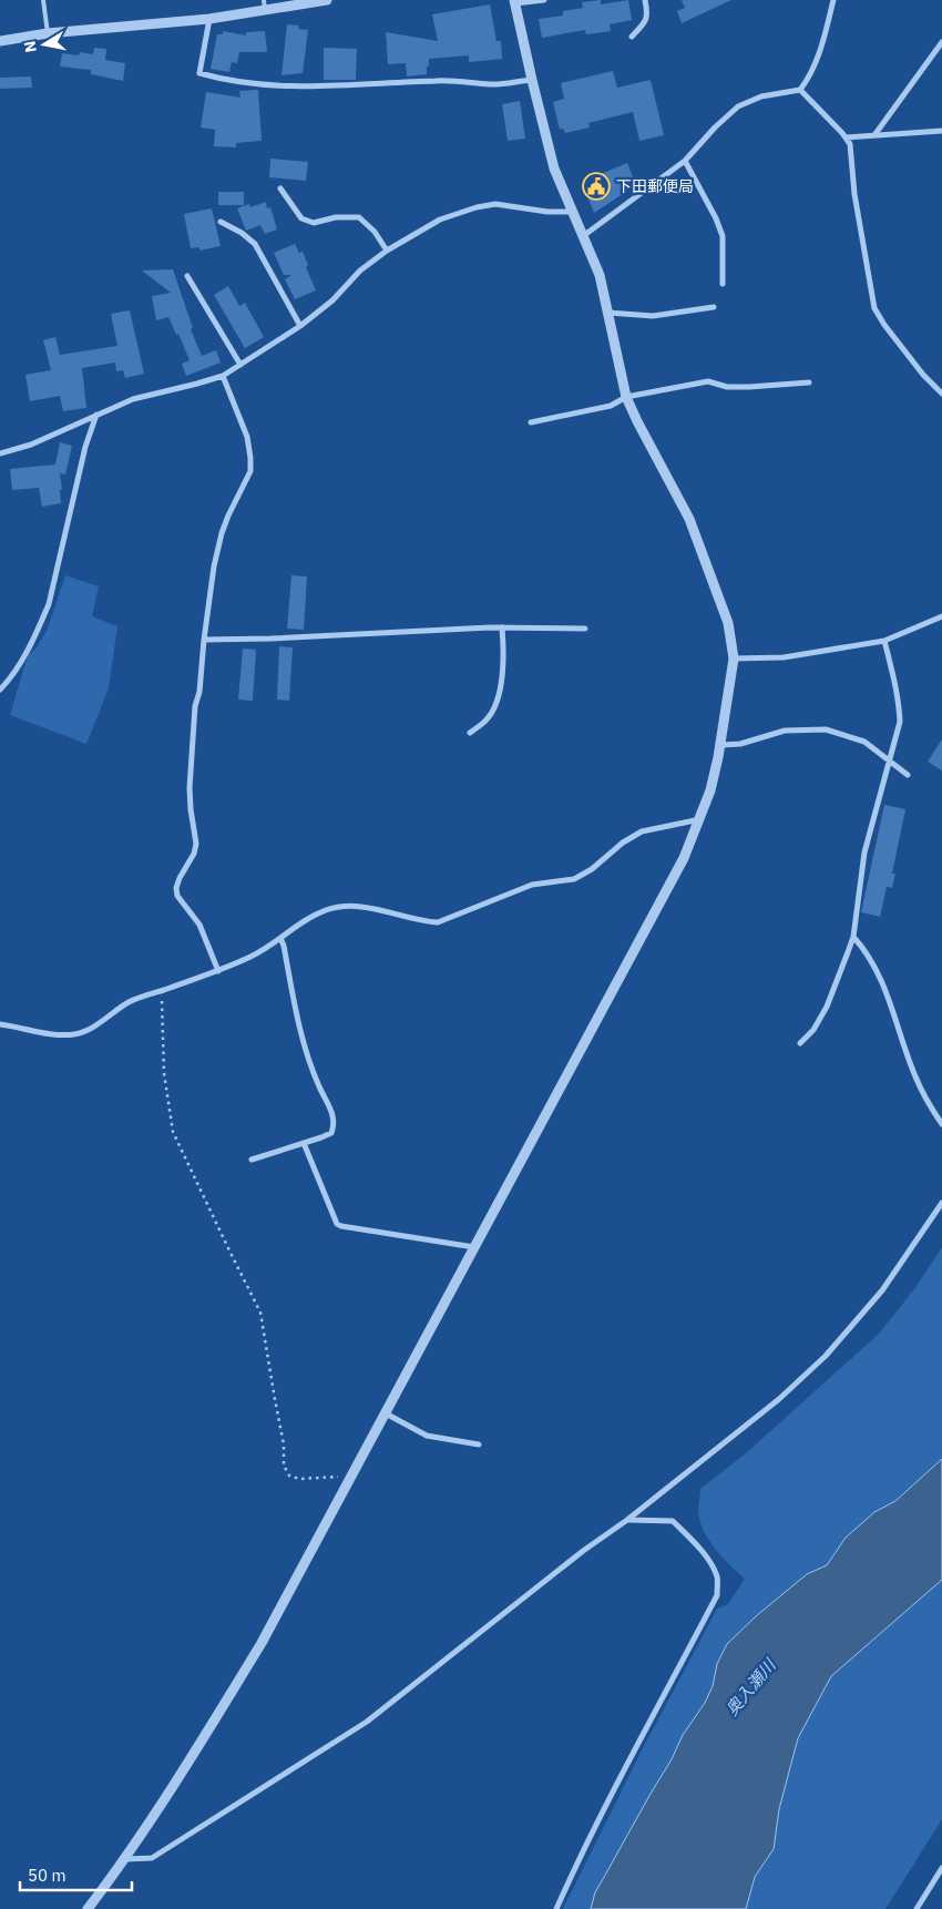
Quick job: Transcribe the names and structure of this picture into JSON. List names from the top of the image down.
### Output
{
  "water": ["奥入瀬川"],
  "places": {
    "public building": ["下田郵便局"]
  },
  "scale_bar": "50 m",
  "north": "left"
}
